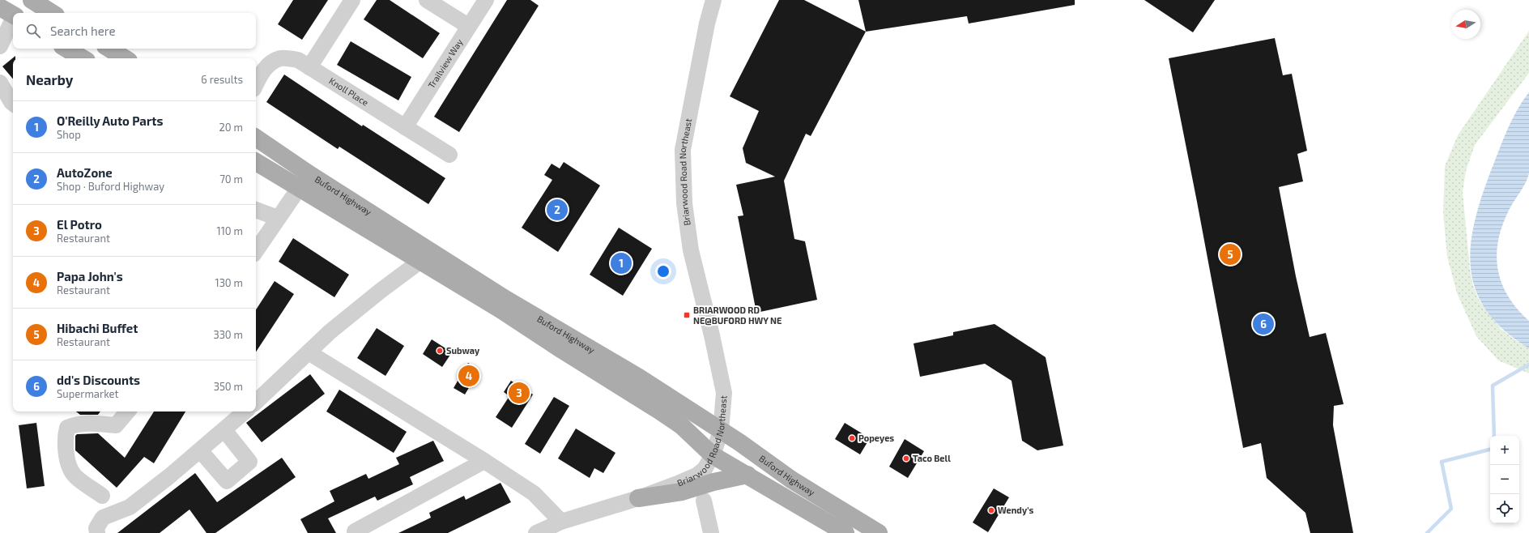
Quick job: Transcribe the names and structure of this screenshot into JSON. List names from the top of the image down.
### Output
{
  "streets": {
    "main road": ["Buford Highway"],
    "street": ["Trailview Way", "Knoll Place", "Briarwood Road Northeast"]
  },
  "crossings": [
    ["Trailview Way", "Knoll Place"],
    ["Briarwood Road Northeast", "Buford Highway"]
  ],
  "places": {
    "transit": ["BRIARWOOD RD NE@BUFORD HWY NE"],
    "other": [
      "Subway",
      "Popeyes",
      "Taco Bell",
      "Wendy's"
    ]
  },
  "north": "left",
  "page": {
    "search": "Search here",
    "heading": ["Nearby", "6 results"],
    "list": [
      {
        "mark": "1",
        "name": "O'Reilly Auto Parts",
        "note": "Shop",
        "value": "20 m"
      },
      {
        "mark": "2",
        "name": "AutoZone",
        "note": "Shop · Buford Highway",
        "value": "70 m"
      },
      {
        "mark": "3",
        "name": "El Potro",
        "note": "Restaurant",
        "value": "110 m"
      },
      {
        "mark": "4",
        "name": "Papa John's",
        "note": "Restaurant",
        "value": "130 m"
      },
      {
        "mark": "5",
        "name": "Hibachi Buffet",
        "note": "Restaurant",
        "value": "330 m"
      },
      {
        "mark": "6",
        "name": "dd's Discounts",
        "note": "Supermarket",
        "value": "350 m"
      }
    ],
    "pins": [
      "2",
      "5",
      "1",
      "6",
      "4",
      "3"
    ],
    "map_buttons": ["+", "−"]
  }
}
